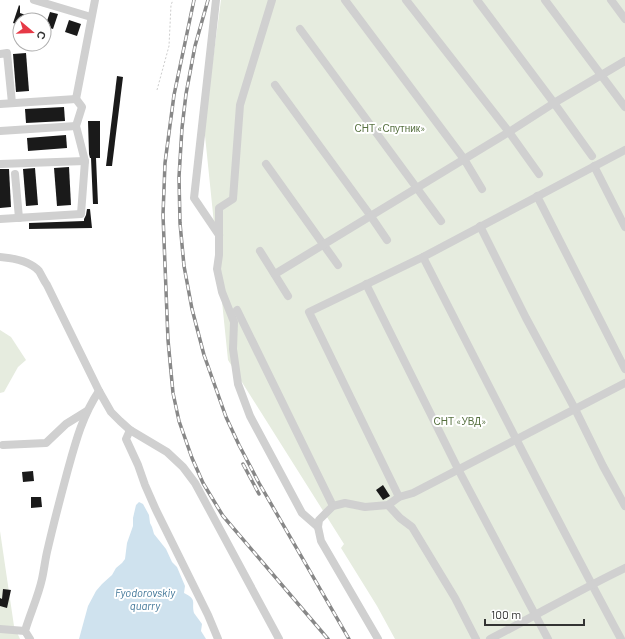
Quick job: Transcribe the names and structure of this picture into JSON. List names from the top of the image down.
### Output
{
  "water": ["Fyodorovskiy quarry"],
  "parks": ["СНТ «Спутник»", "СНТ «УВД»"],
  "scale_bar": "100 m",
  "north": "right"
}
